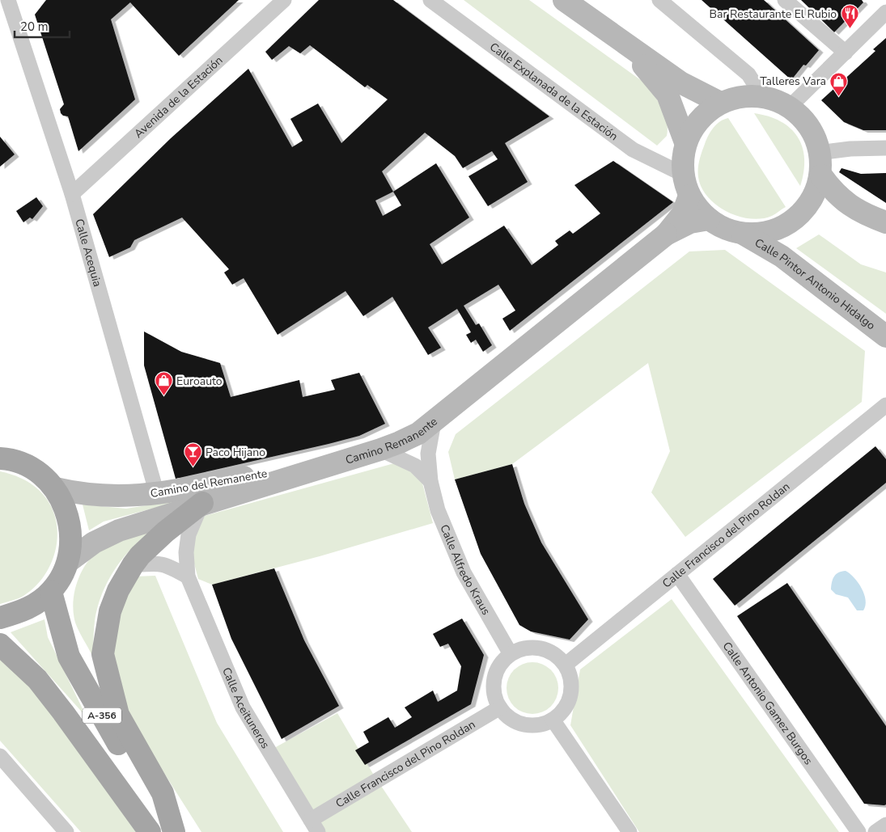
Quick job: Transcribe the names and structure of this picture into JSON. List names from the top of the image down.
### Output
{
  "streets": {
    "main road": ["A-356"],
    "street": [
      "Calle Explanada de la Estación",
      "Avenida de la Estación",
      "Calle Acequia",
      "Calle Pintor Antonio Hidalgo",
      "Camino Remanente",
      "Camino del Remanente",
      "Calle Francisco del Pino Roldan",
      "Calle Alfredo Kraus",
      "Calle Antonio Gamez Burgos",
      "Calle Aceituneros"
    ]
  },
  "crossings": [
    ["Calle Explanada de la Estación", "Calle Pintor Antonio Hidalgo"],
    ["Calle Explanada de la Estación", "Camino Remanente"],
    ["Avenida de la Estación", "Calle Acequia"],
    ["Calle Acequia", "Camino del Remanente"],
    ["Calle Pintor Antonio Hidalgo", "Camino Remanente"],
    ["Camino Remanente", "Camino del Remanente"],
    ["Camino Remanente", "Calle Alfredo Kraus"],
    ["Camino Remanente", "Calle Aceituneros"],
    ["Camino del Remanente", "Calle Alfredo Kraus"],
    ["Calle Francisco del Pino Roldan", "Calle Alfredo Kraus"],
    ["Calle Francisco del Pino Roldan", "Calle Antonio Gamez Burgos"],
    ["Calle Francisco del Pino Roldan", "Calle Aceituneros"]
  ],
  "places": {
    "restaurant": ["Bar Restaurante El Rubio"],
    "shop": ["Talleres Vara", "Euroauto"],
    "bar": ["Paco Hijano"]
  },
  "scale_bar": "20 m"
}
